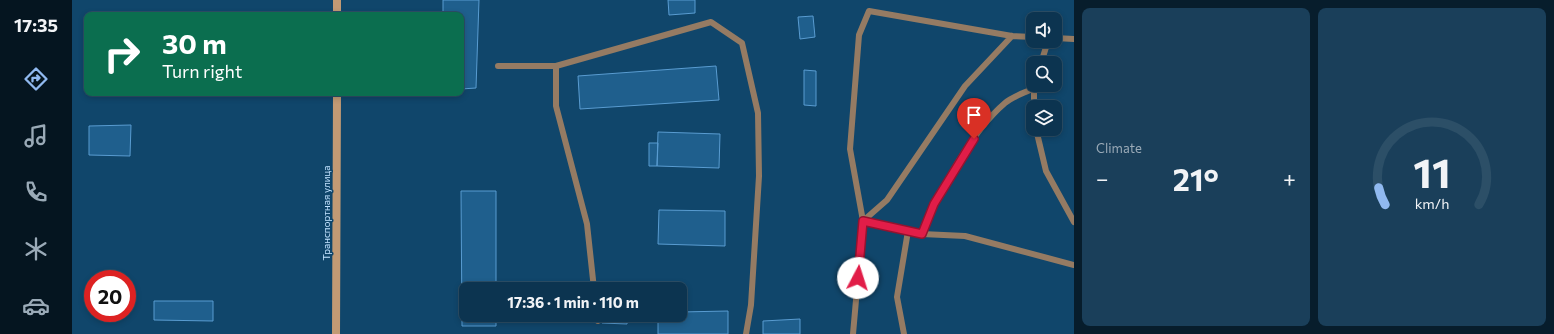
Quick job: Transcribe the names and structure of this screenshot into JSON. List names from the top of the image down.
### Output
{
  "streets": {
    "street": ["Транспортная улица"]
  },
  "page": {
    "tabs": "17:35",
    "tile": "Climate",
    "turn": ["30 m", "Turn right"],
    "heat": ["−", "21°", "+"],
    "limit": "20",
    "trip": "17:36 · 1 min · 110 m",
    "gauge": ["11", "km/h"]
  }
}
